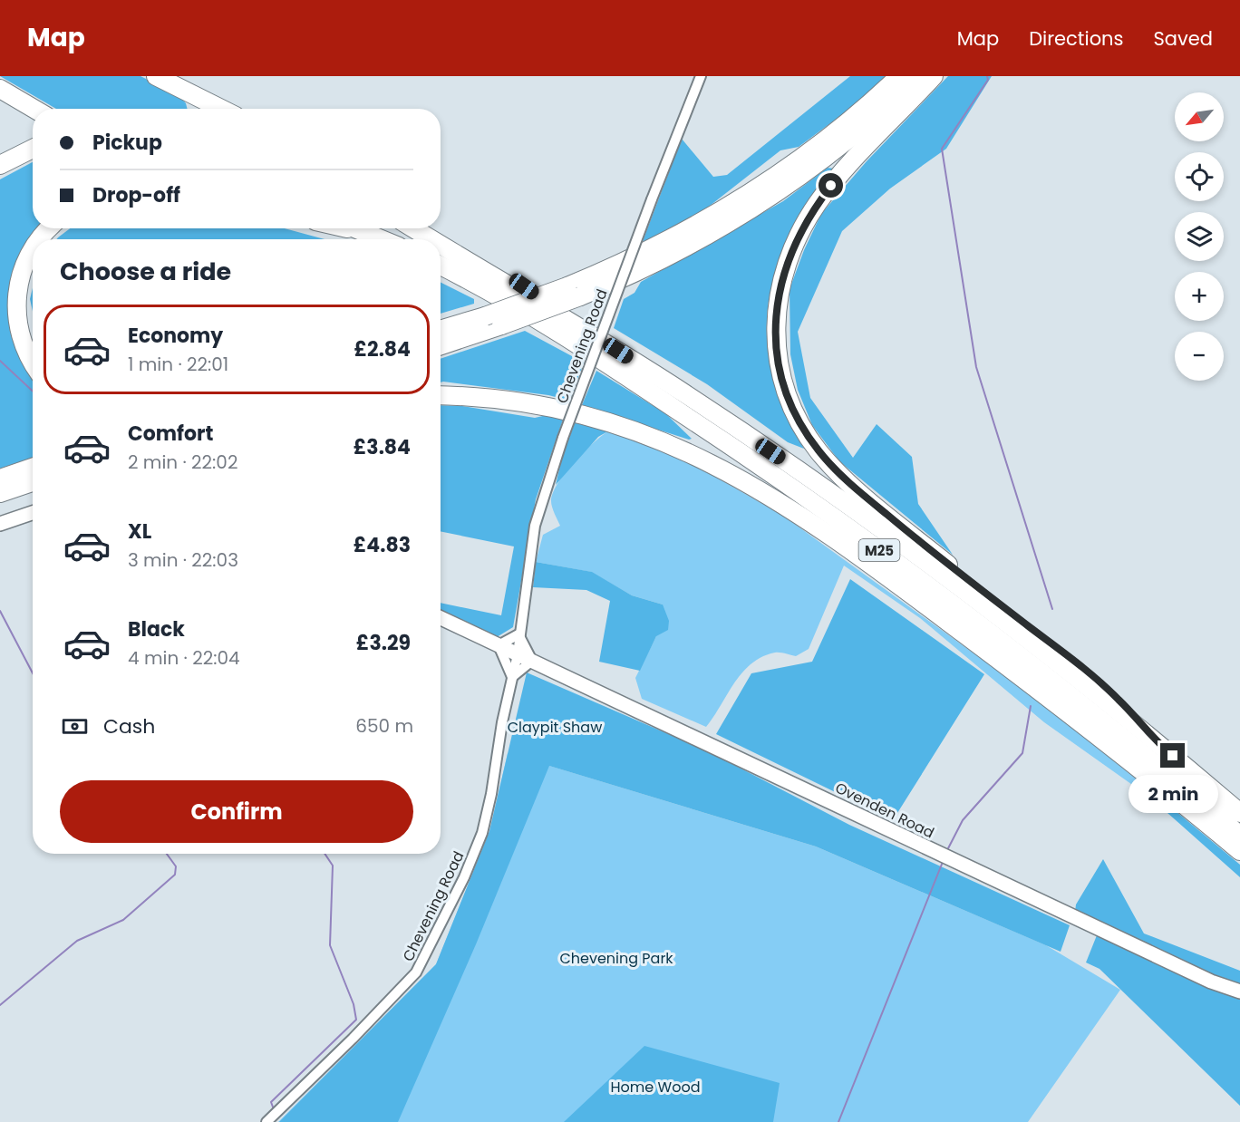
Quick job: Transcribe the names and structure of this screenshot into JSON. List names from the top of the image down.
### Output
{
  "streets": {
    "highway": ["M25"],
    "main road": ["Ovenden Road"],
    "street": ["Chevening Road"]
  },
  "crossings": [
    ["Chevening Road", "Ovenden Road"]
  ],
  "parks": ["Claypit Shaw", "Chevening Park", "Home Wood"],
  "north": "bottom left",
  "page": {
    "header": "Map",
    "nav": ["Map", "Directions", "Saved"],
    "map_buttons": ["+", "−"],
    "banner": ["Pickup", "Drop-off"],
    "heading": "Choose a ride",
    "list": [
      {
        "name": "Economy",
        "note": "1 min · 22:01",
        "value": "£2.84"
      },
      {
        "name": "Comfort",
        "note": "2 min · 22:02",
        "value": "£3.84"
      },
      {
        "name": "XL",
        "note": "3 min · 22:03",
        "value": "£4.83"
      },
      {
        "name": "Black",
        "note": "4 min · 22:04",
        "value": "£3.29"
      }
    ],
    "pay": ["Cash", "650 m"],
    "buttons": "Confirm",
    "bubble": "2 min"
  }
}
